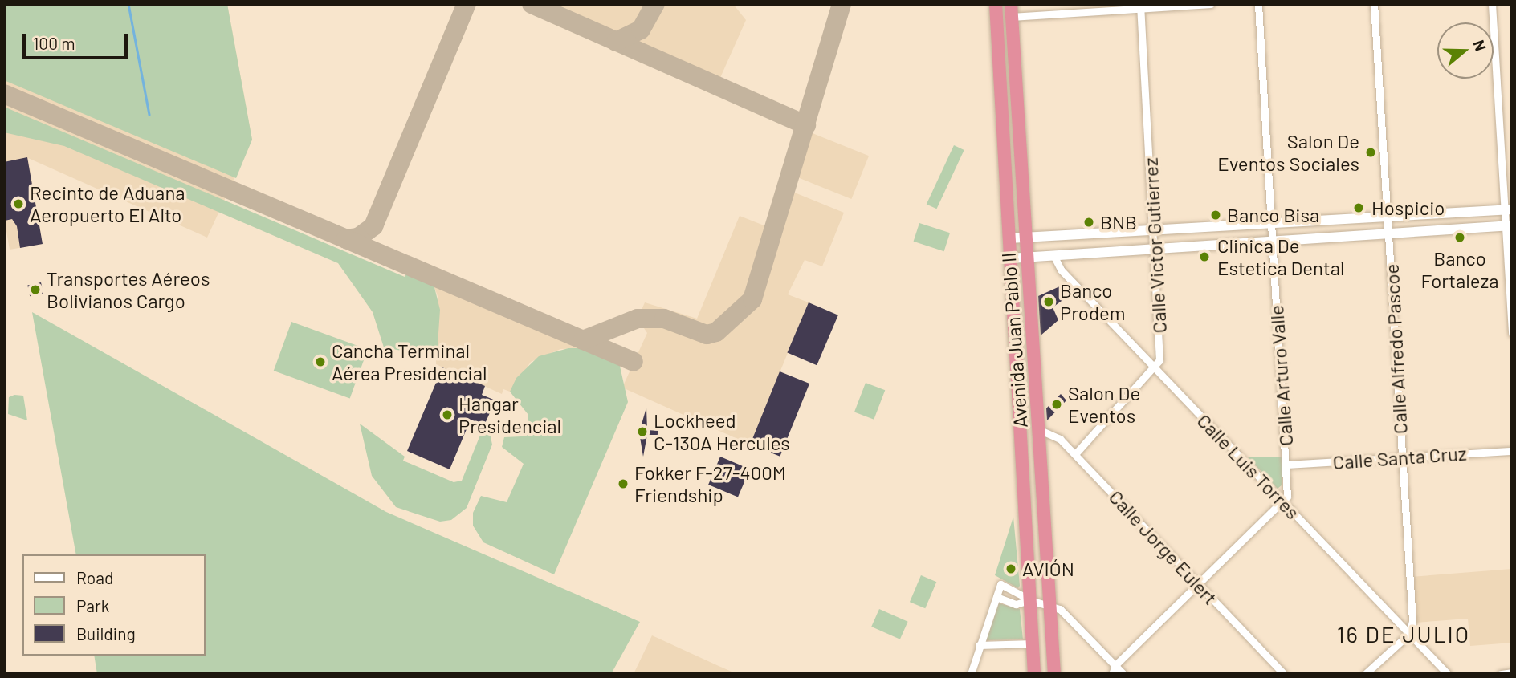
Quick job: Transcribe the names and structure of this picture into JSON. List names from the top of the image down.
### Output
{
  "streets": {
    "highway": ["Avenida Juan Pablo II"],
    "street": [
      "Calle Victor Gutierrez",
      "Calle Alfredo Pascoe",
      "Calle Arturo Valle",
      "Calle Santa Cruz",
      "Calle Luis Torres",
      "Calle Jorge Eulert"
    ]
  },
  "crossings": [
    ["Calle Victor Gutierrez", "Calle Luis Torres"],
    ["Avenida Juan Pablo II", "Calle Jorge Eulert"],
    ["Calle Alfredo Pascoe", "Calle Santa Cruz"],
    ["Calle Alfredo Pascoe", "Calle Luis Torres"],
    ["Calle Arturo Valle", "Calle Santa Cruz"],
    ["Calle Arturo Valle", "Calle Luis Torres"]
  ],
  "districts": ["16 DE JULIO"],
  "places": [
    "Salon De Eventos Sociales",
    "Recinto de Aduana Aeropuerto El Alto",
    "Hospicio",
    "Banco Bisa",
    "BNB",
    "Banco Fortaleza",
    "Clinica De Estetica Dental",
    "Transportes Aéreos Bolivianos Cargo",
    "Banco Prodem",
    "Cancha Terminal Aérea Presidencial",
    "Salon De Eventos",
    "Hangar Presidencial",
    "Lockheed C-130A Hercules",
    "Fokker F-27-400M Friendship",
    "AVIÓN"
  ],
  "legend": ["Road", "Park", "Building"],
  "scale_bar": "100 m",
  "north": "right"
}
